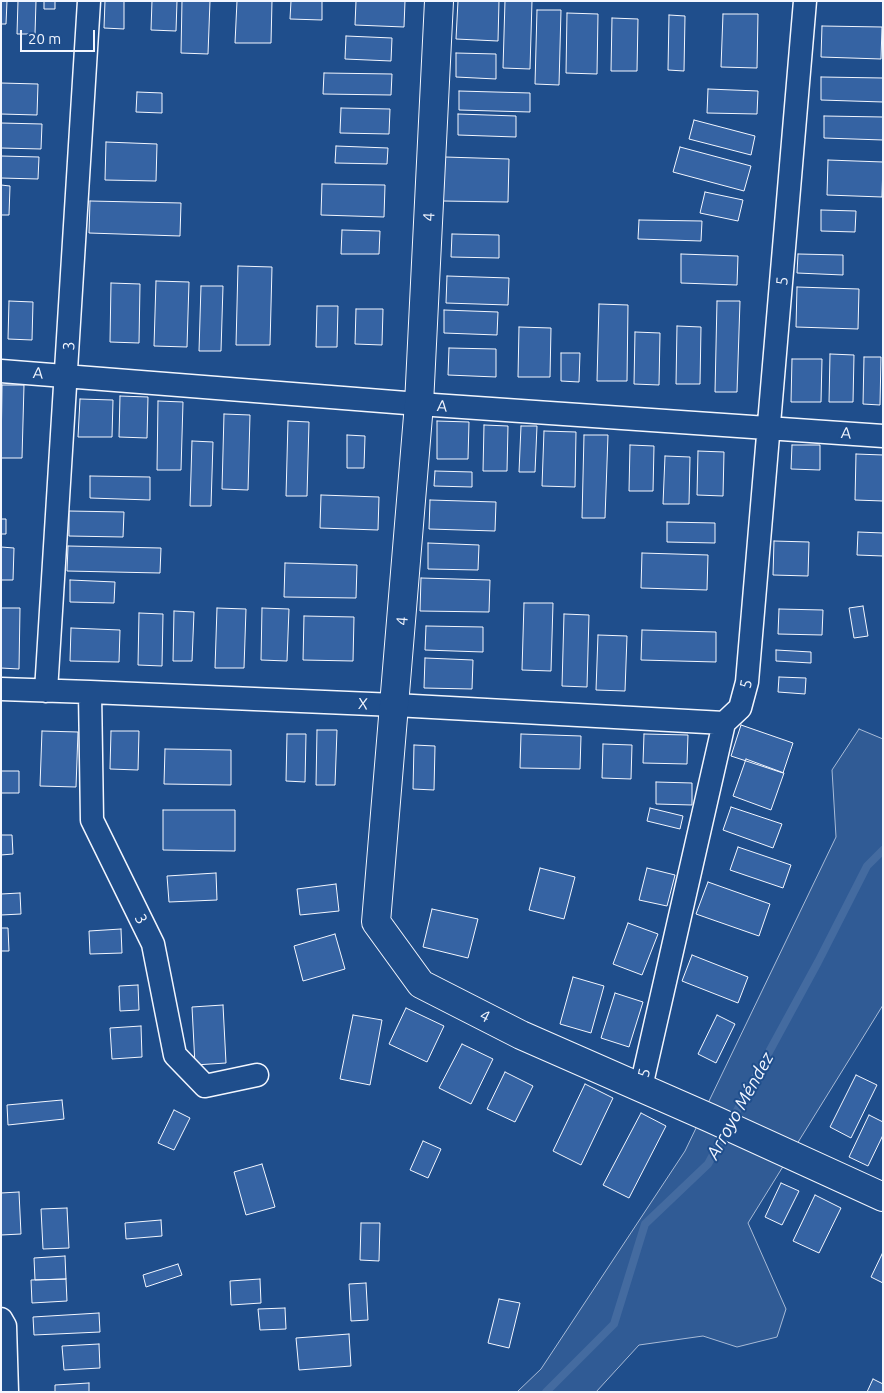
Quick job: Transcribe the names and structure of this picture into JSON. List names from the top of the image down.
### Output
{
  "streets": {
    "street": [
      "4",
      "5",
      "3",
      "A",
      "X"
    ]
  },
  "crossings": [
    ["4", "5"],
    ["4", "A"],
    ["4", "X"],
    ["5", "A"],
    ["5", "X"],
    ["3", "A"],
    ["3", "X"]
  ],
  "water": ["Arroyo Méndez"],
  "scale_bar": "20 m"
}
